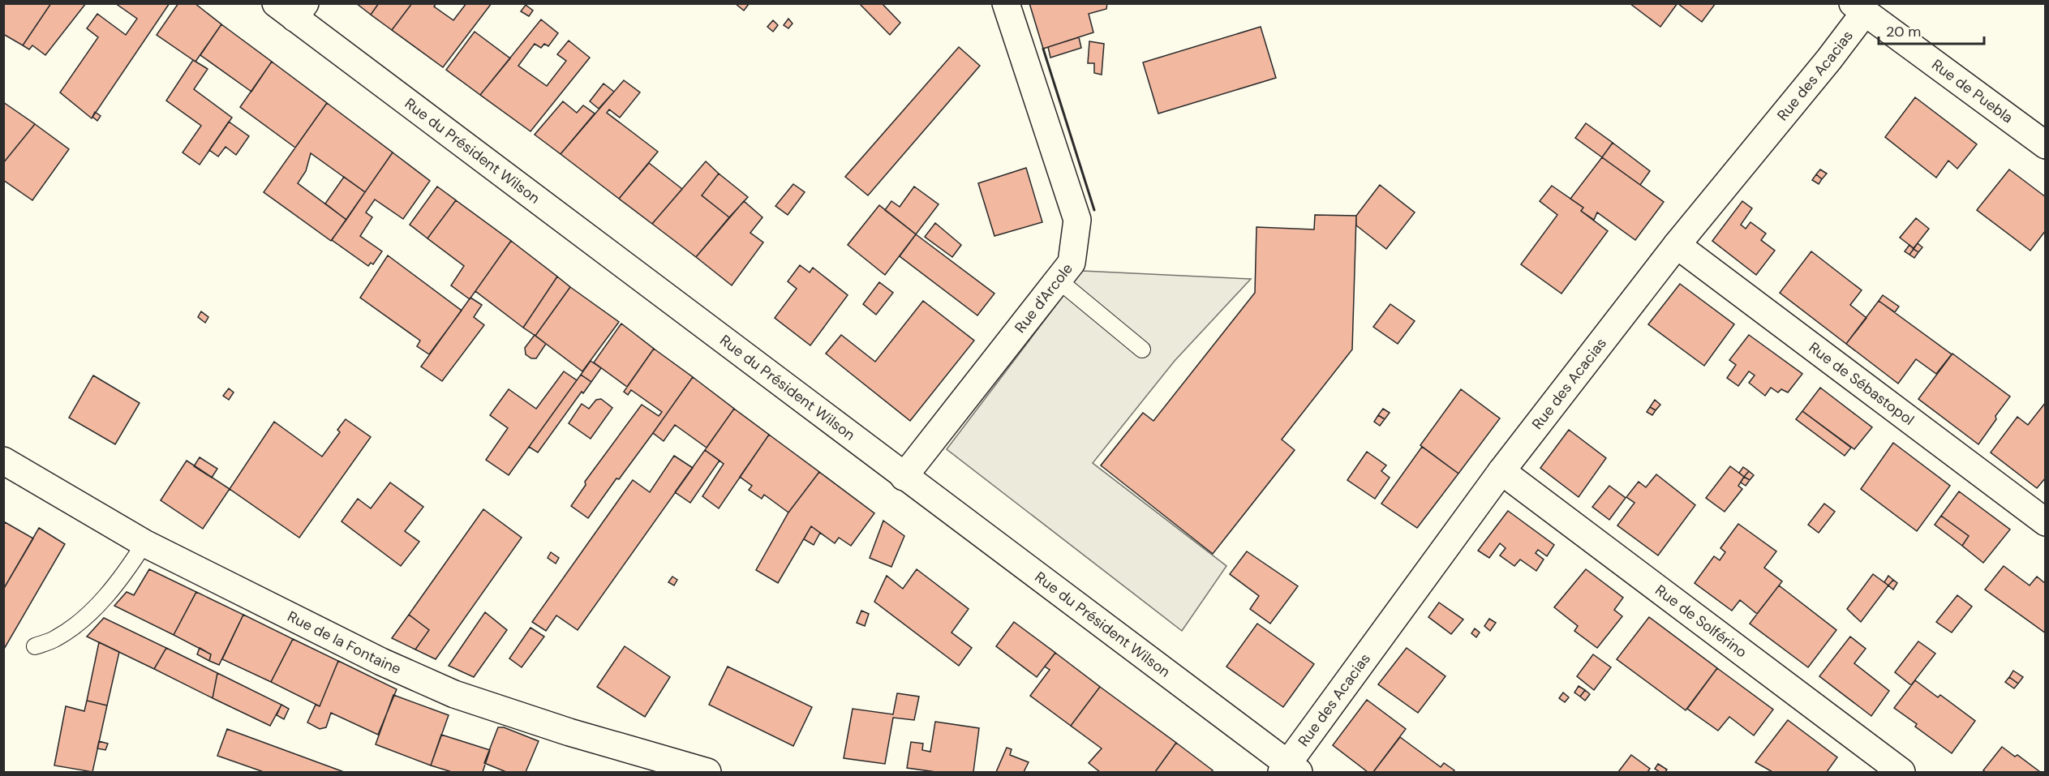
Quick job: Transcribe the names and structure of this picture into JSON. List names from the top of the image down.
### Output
{
  "streets": {
    "street": [
      "Rue des Acacias",
      "Rue de Puebla",
      "Rue du Président Wilson",
      "Rue d'Arcole",
      "Rue de Sébastopol",
      "Rue de Solférino",
      "Rue de la Fontaine"
    ]
  },
  "crossings": [
    ["Rue des Acacias", "Rue de Puebla"],
    ["Rue des Acacias", "Rue du Président Wilson"],
    ["Rue des Acacias", "Rue de Sébastopol"],
    ["Rue des Acacias", "Rue de Solférino"],
    ["Rue du Président Wilson", "Rue d'Arcole"]
  ],
  "scale_bar": "20 m"
}
